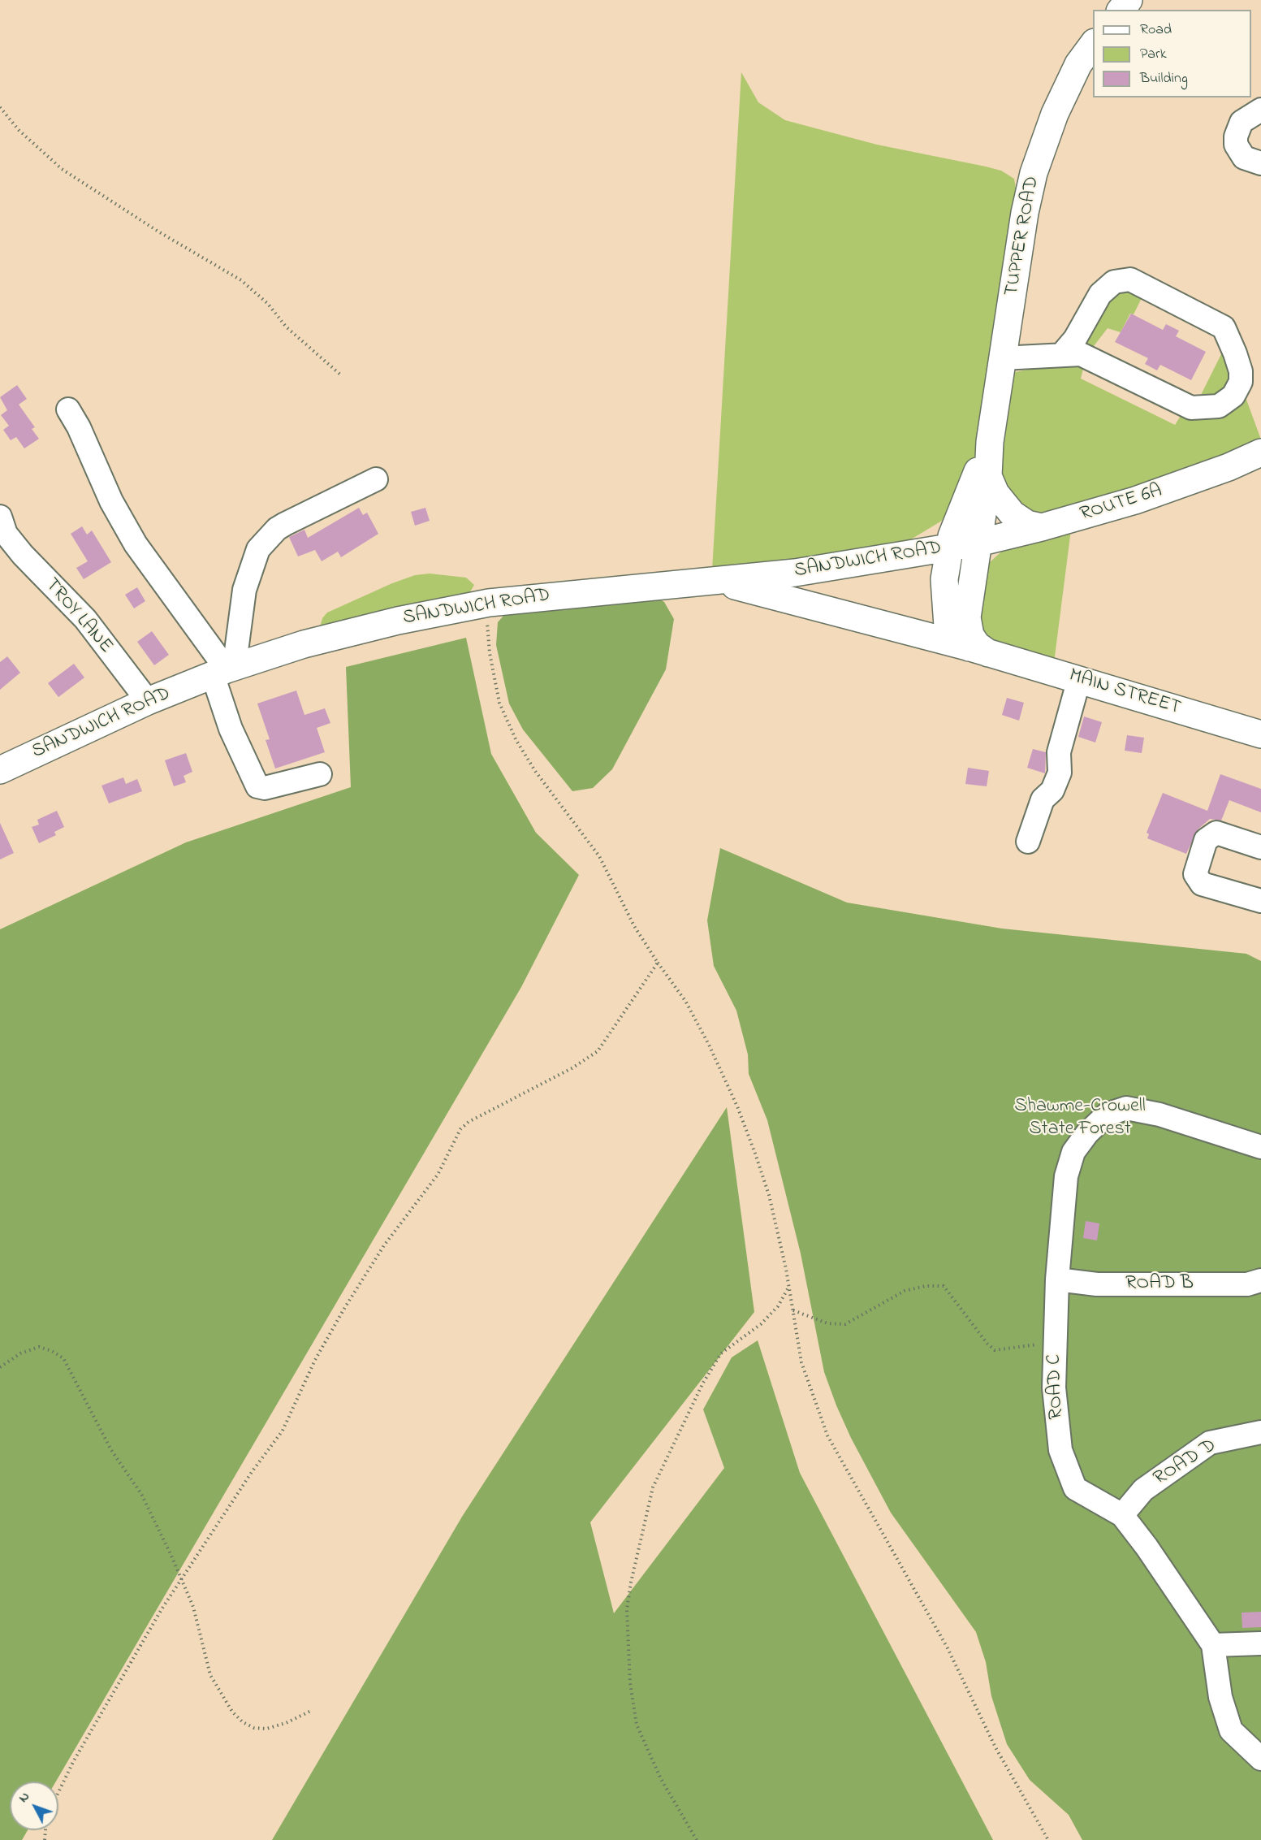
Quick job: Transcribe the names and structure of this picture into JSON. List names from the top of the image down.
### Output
{
  "streets": {
    "main road": [
      "TUPPER ROAD",
      "ROUTE 6A",
      "SANDWICH ROAD",
      "MAIN STREET"
    ],
    "street": [
      "TROY LANE",
      "ROAD B",
      "ROAD C",
      "ROAD D"
    ]
  },
  "crossings": [
    ["TUPPER ROAD", "ROUTE 6A"],
    ["TUPPER ROAD", "SANDWICH ROAD"],
    ["TUPPER ROAD", "MAIN STREET"],
    ["ROUTE 6A", "SANDWICH ROAD"],
    ["SANDWICH ROAD", "TROY LANE"],
    ["SANDWICH ROAD", "MAIN STREET"],
    ["ROAD B", "ROAD C"],
    ["ROAD C", "ROAD D"]
  ],
  "parks": ["Shawme-Crowell State Forest"],
  "legend": ["Road", "Park", "Building"],
  "north": "top left"
}
